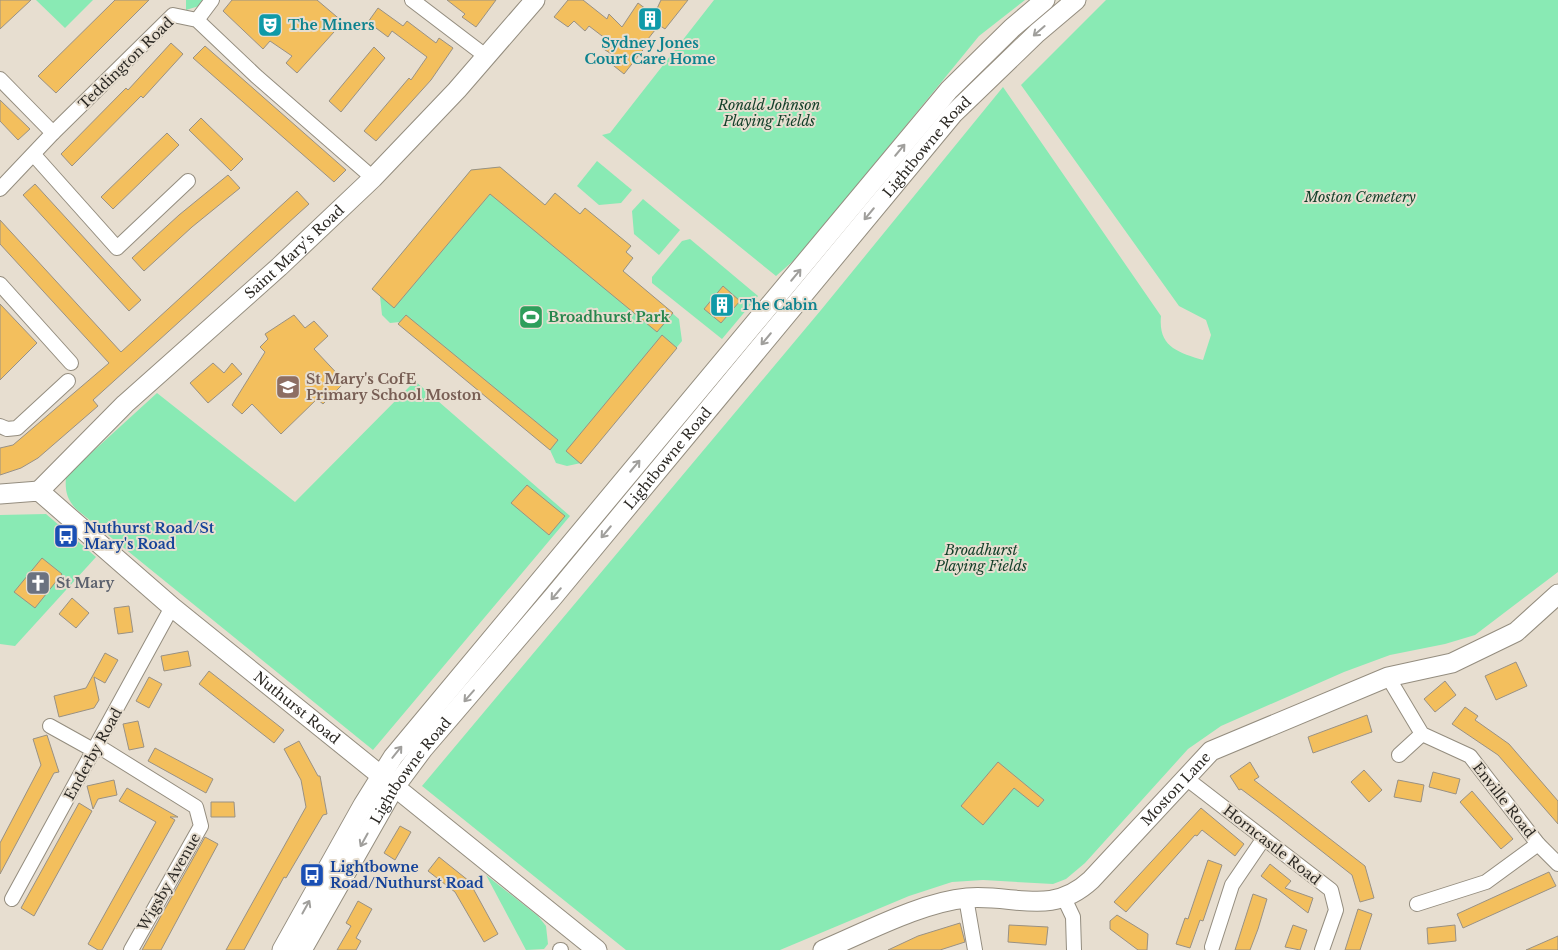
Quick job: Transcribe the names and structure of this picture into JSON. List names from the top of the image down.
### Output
{
  "streets": {
    "main road": [
      "Lightbowne Road",
      "Saint Mary's Road",
      "Nuthurst Road",
      "Moston Lane"
    ],
    "street": [
      "Teddington Road",
      "Enderby Road",
      "Enville Road",
      "Horncastle Road",
      "Wigsby Avenue"
    ]
  },
  "crossings": [
    ["Lightbowne Road", "Nuthurst Road"],
    ["Saint Mary's Road", "Nuthurst Road"],
    ["Nuthurst Road", "Enderby Road"],
    ["Enderby Road", "Wigsby Avenue"],
    ["Moston Lane", "Horncastle Road"]
  ],
  "parks": ["Ronald Johnson Playing Fields", "Moston Cemetery", "Broadhurst Playing Fields"],
  "places": {
    "building": ["Sydney Jones Court Care Home", "The Cabin"],
    "theatre": ["The Miners"],
    "sports": ["Broadhurst Park"],
    "school or university": ["St Mary's CofE Primary School Moston"],
    "bus stop": ["Nuthurst Road/St Mary's Road", "Lightbowne Road/Nuthurst Road"],
    "church": ["St Mary"]
  }
}
